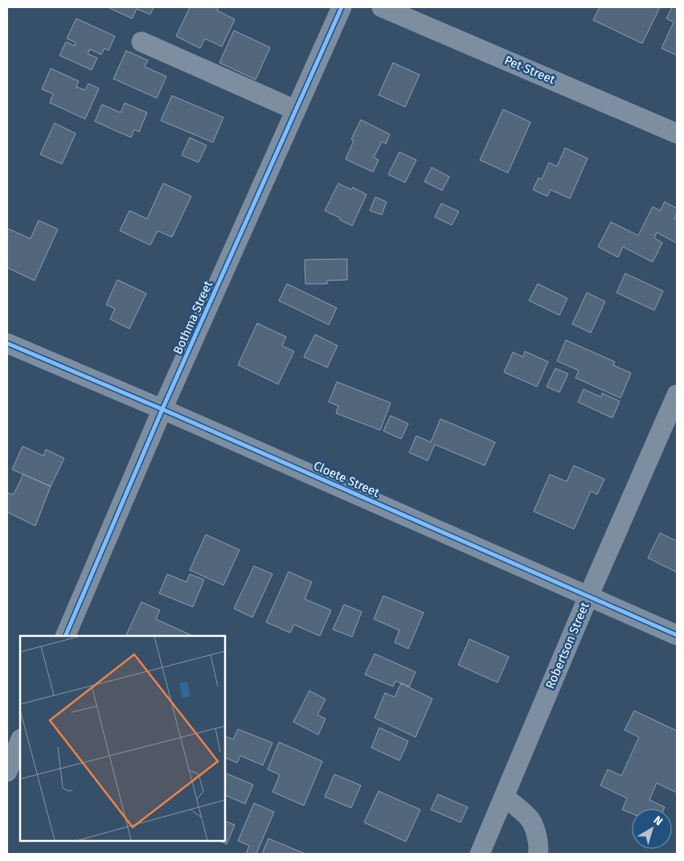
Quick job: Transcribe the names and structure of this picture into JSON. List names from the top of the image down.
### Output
{
  "streets": {
    "street": [
      "Pet Street",
      "Bothma Street",
      "Cloete Street",
      "Robertson Street"
    ]
  },
  "crossings": [
    ["Bothma Street", "Cloete Street"],
    ["Cloete Street", "Robertson Street"]
  ],
  "north": "top right"
}
